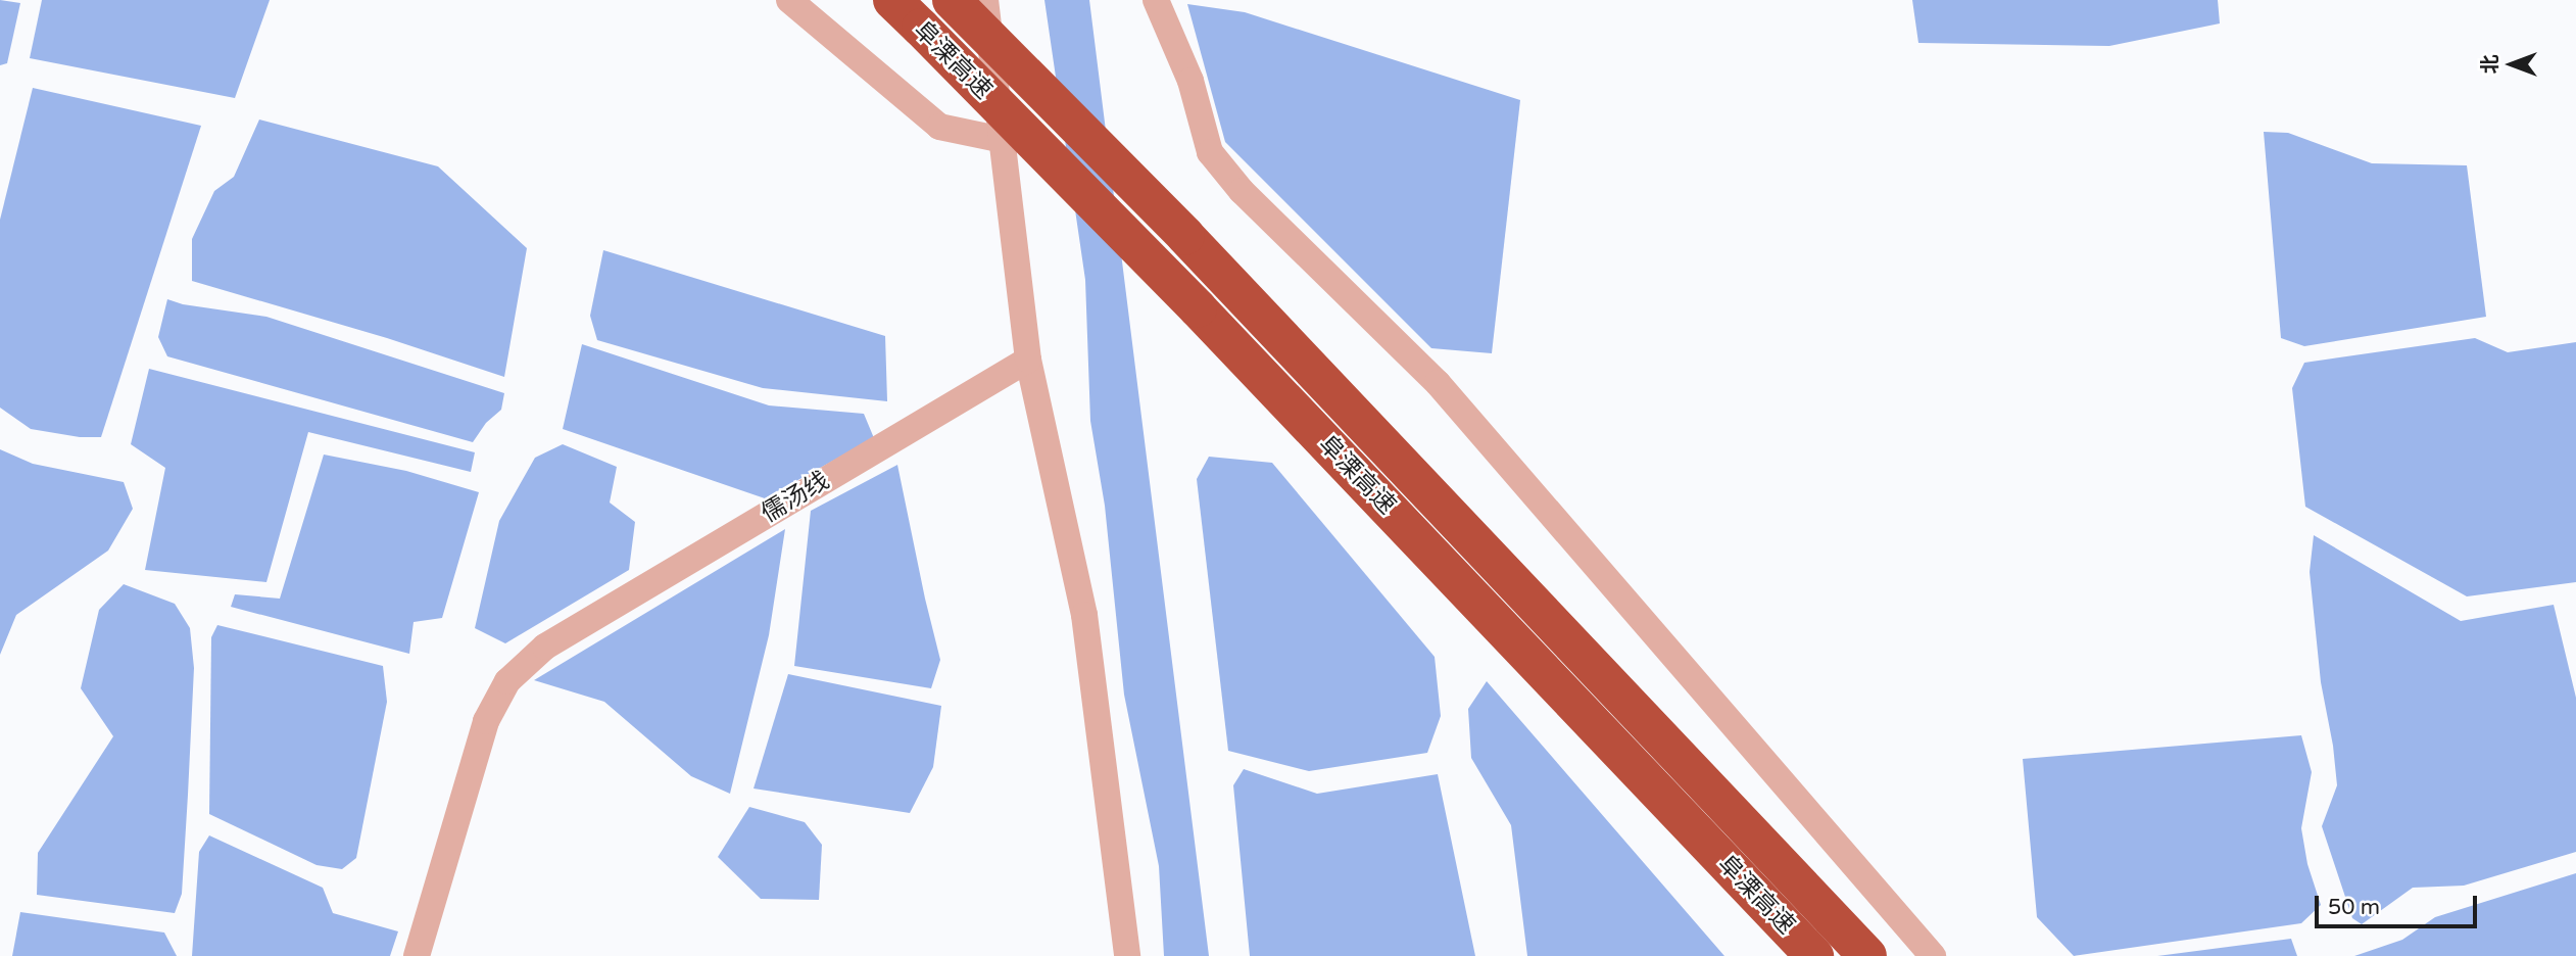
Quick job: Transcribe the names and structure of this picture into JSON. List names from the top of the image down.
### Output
{
  "streets": {
    "highway": ["阜溧高速"],
    "street": ["儒汤线"]
  },
  "scale_bar": "50 m",
  "north": "left"
}
